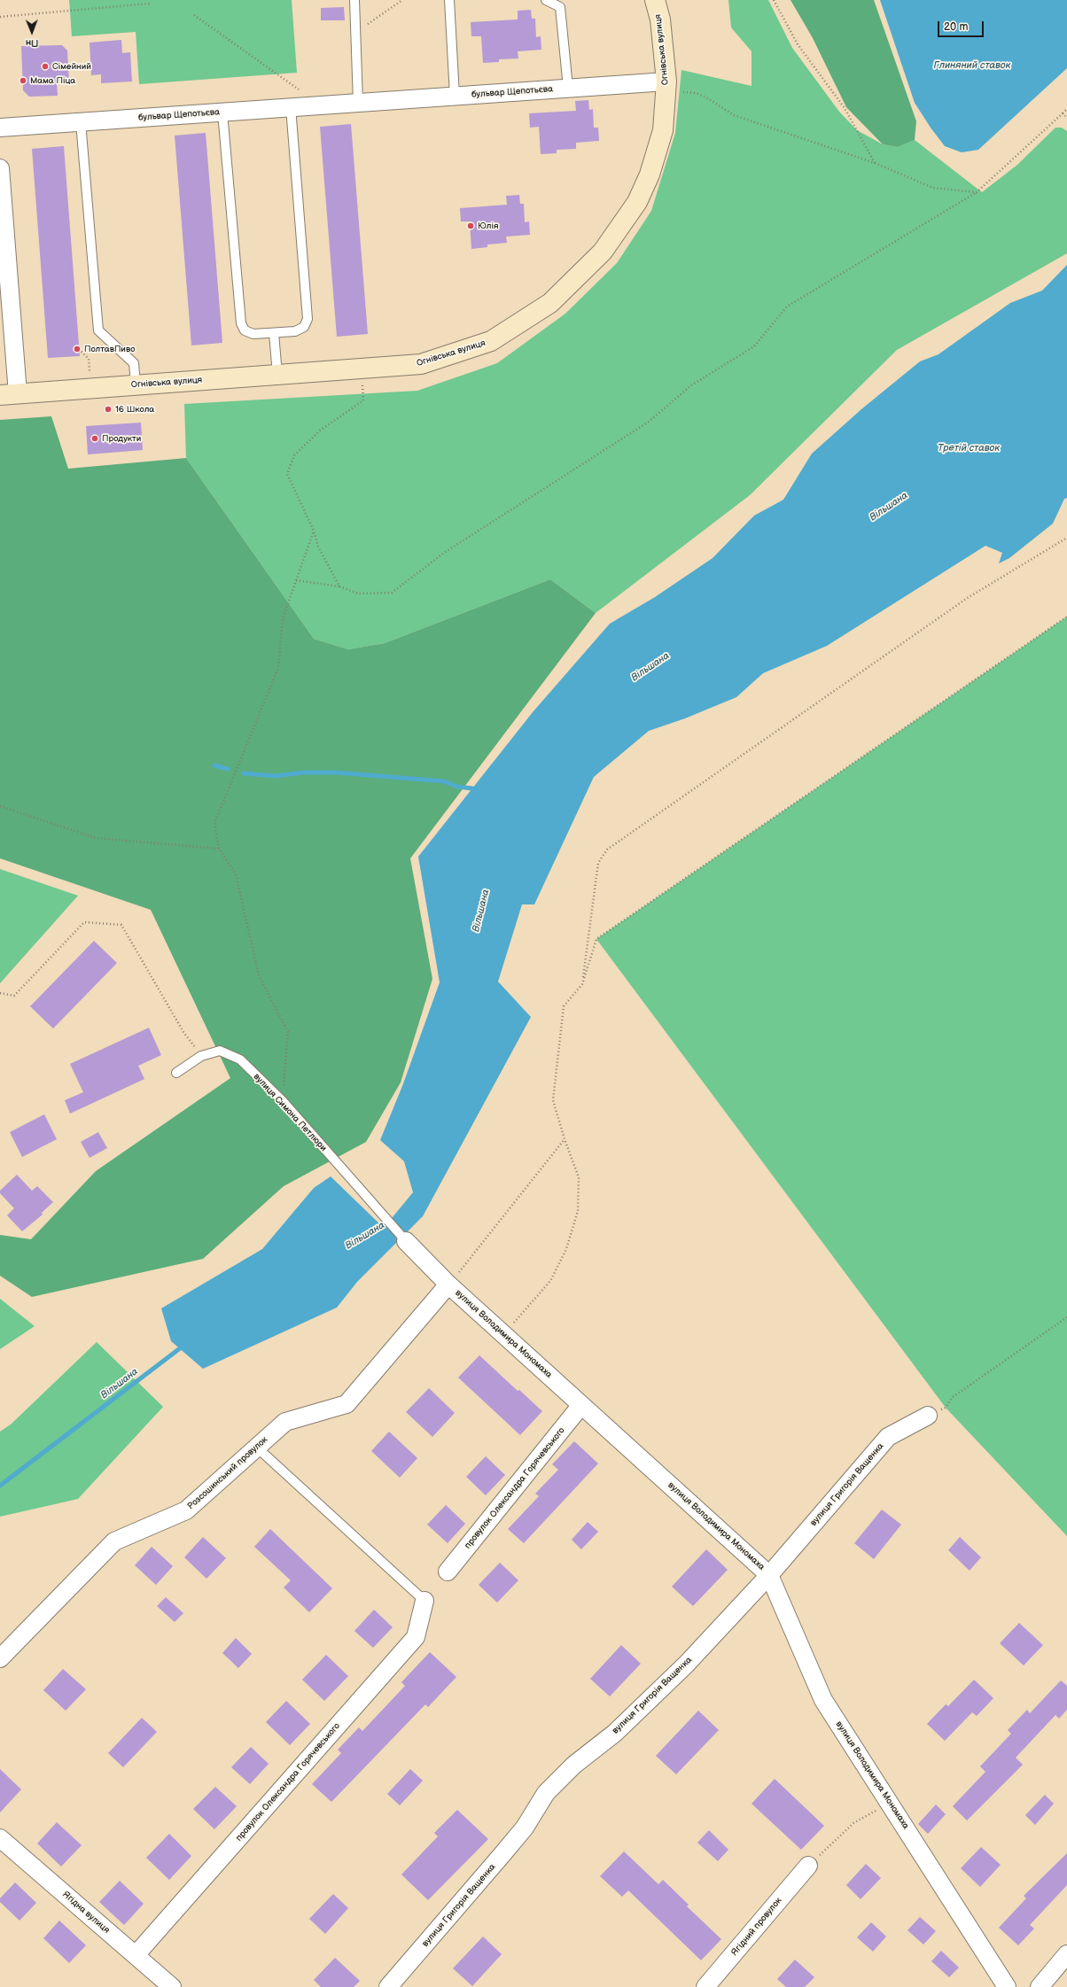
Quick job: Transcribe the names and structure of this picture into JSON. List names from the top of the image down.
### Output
{
  "streets": {
    "street": [
      "Огнівська вулиця",
      "бульвар Щепотьєва",
      "вулиця Володимира Мономаха",
      "Розсошинський провулок",
      "вулиця Григорія Ващенка",
      "провулок Олександра Горячевського",
      "Ягідна вулиця",
      "Ягідний провулок"
    ],
    "lane": ["вулиця Симона Петлюри"]
  },
  "crossings": [
    ["Огнівська вулиця", "бульвар Щепотьєва"],
    ["вулиця Симона Петлюри", "вулиця Володимира Мономаха"],
    ["вулиця Володимира Мономаха", "Розсошинський провулок"],
    ["вулиця Володимира Мономаха", "вулиця Григорія Ващенка"],
    ["вулиця Володимира Мономаха", "провулок Олександра Горячевського"],
    ["провулок Олександра Горячевського", "Ягідна вулиця"]
  ],
  "water": ["Глиняний ставок", "Третій ставок", "Вільшана"],
  "places": [
    "Сімейний",
    "Мама Піца",
    "Юлія",
    "ПолтавПиво",
    "16 Школа",
    "Продукти"
  ],
  "scale_bar": "20 m",
  "north": "bottom"
}
